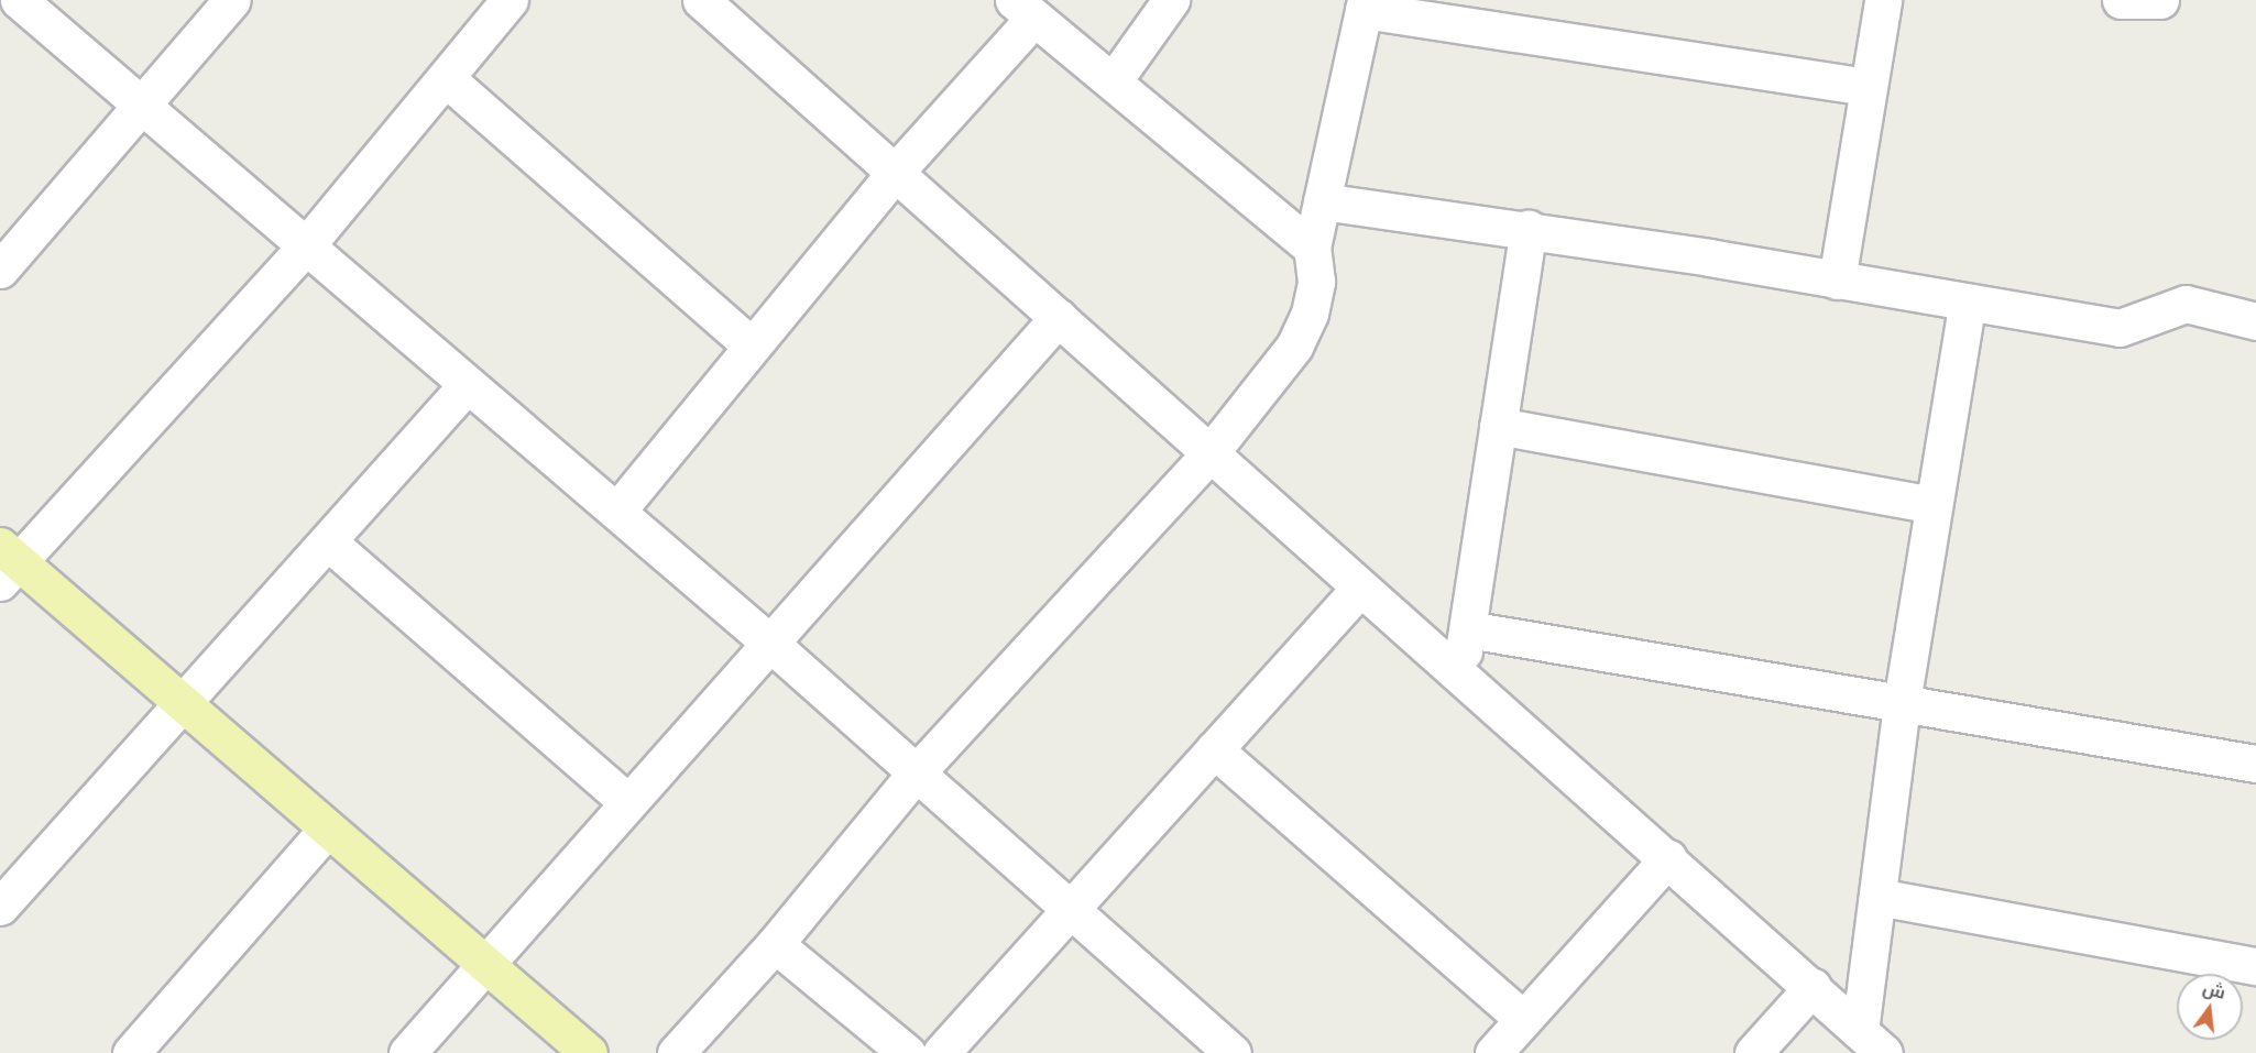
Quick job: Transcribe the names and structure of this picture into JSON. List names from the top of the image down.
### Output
{
  "north": "top"
}
